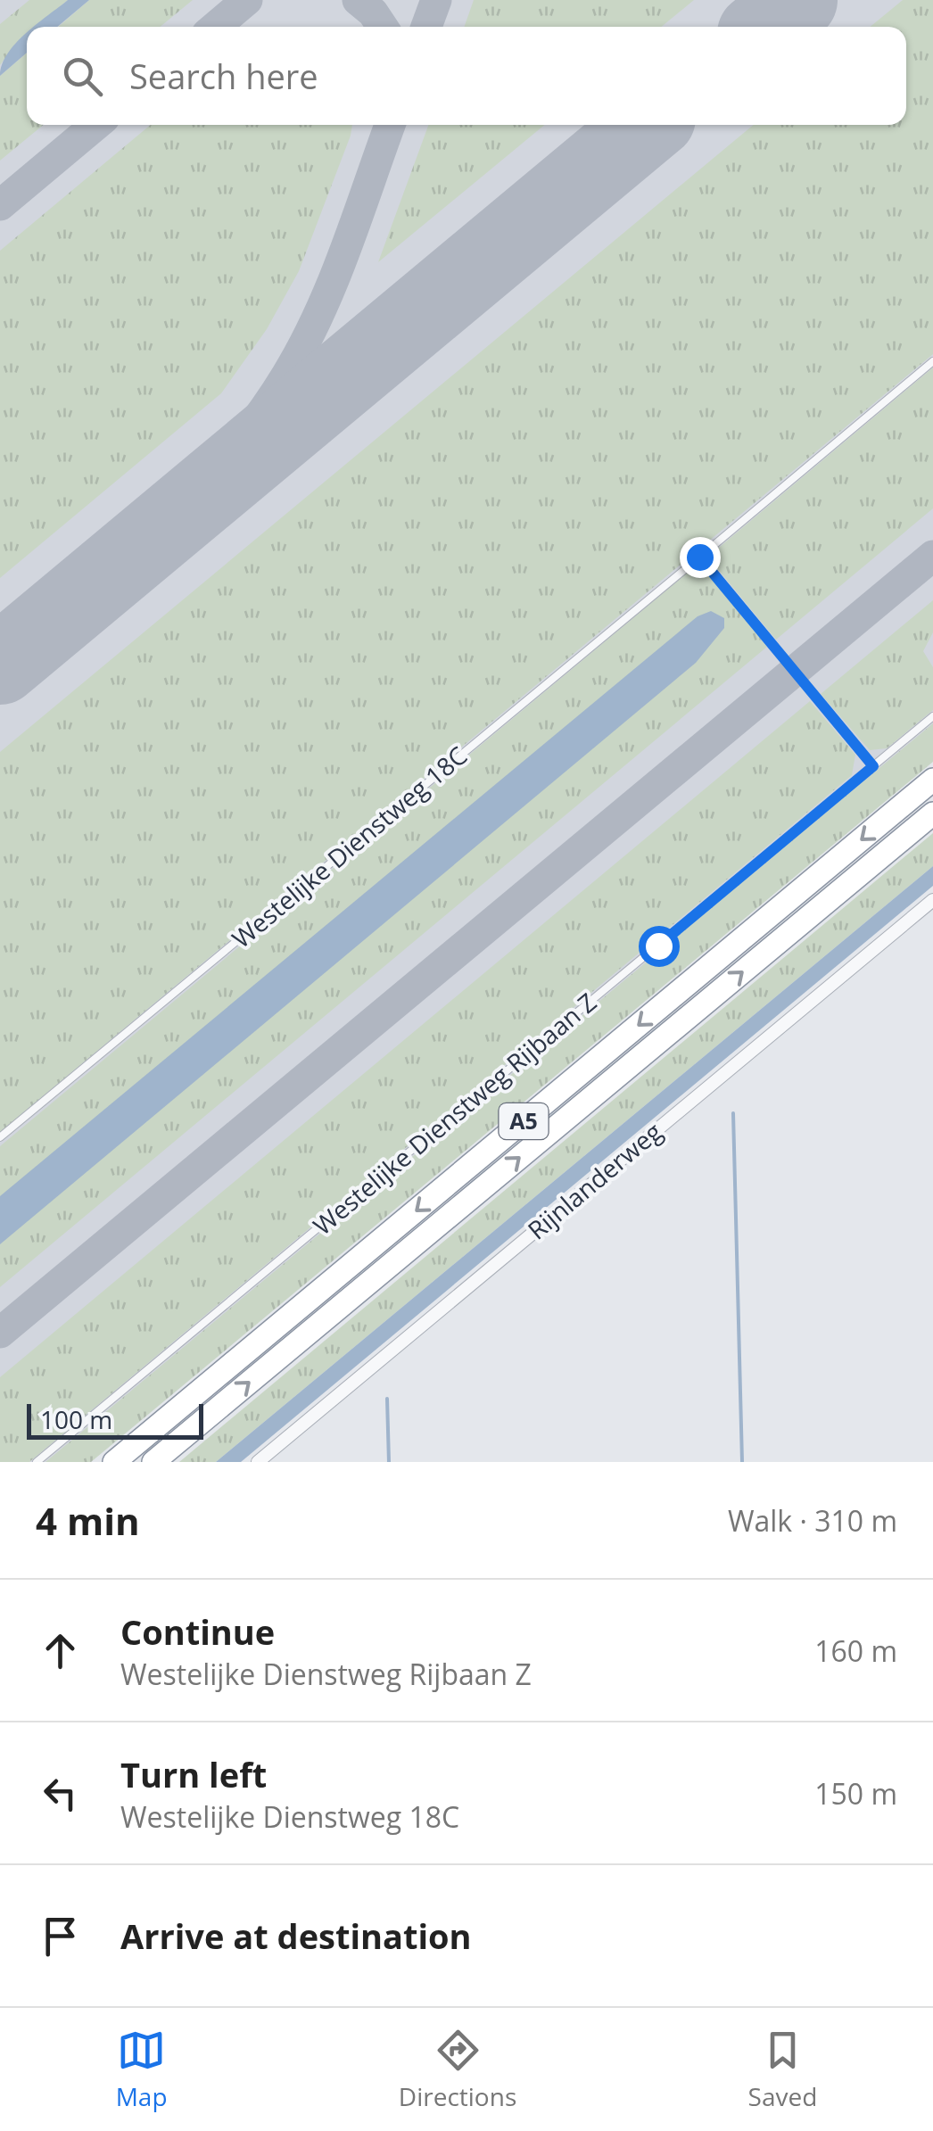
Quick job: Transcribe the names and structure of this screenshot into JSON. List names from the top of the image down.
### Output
{
  "streets": {
    "highway": ["A5"],
    "street": ["Rijnlanderweg"],
    "lane": ["Westelijke Dienstweg 18C", "Westelijke Dienstweg Rijbaan Z"]
  },
  "scale_bar": "100 m",
  "page": {
    "search": "Search here",
    "scale": "100 m",
    "heading": ["4 min", "Walk · 310 m"],
    "list": [
      ["Continue", "Westelijke Dienstweg Rijbaan Z", "160 m"],
      ["Turn left", "Westelijke Dienstweg 18C", "150 m"],
      "Arrive at destination"
    ],
    "nav": ["Map", "Directions", "Saved"]
  }
}
